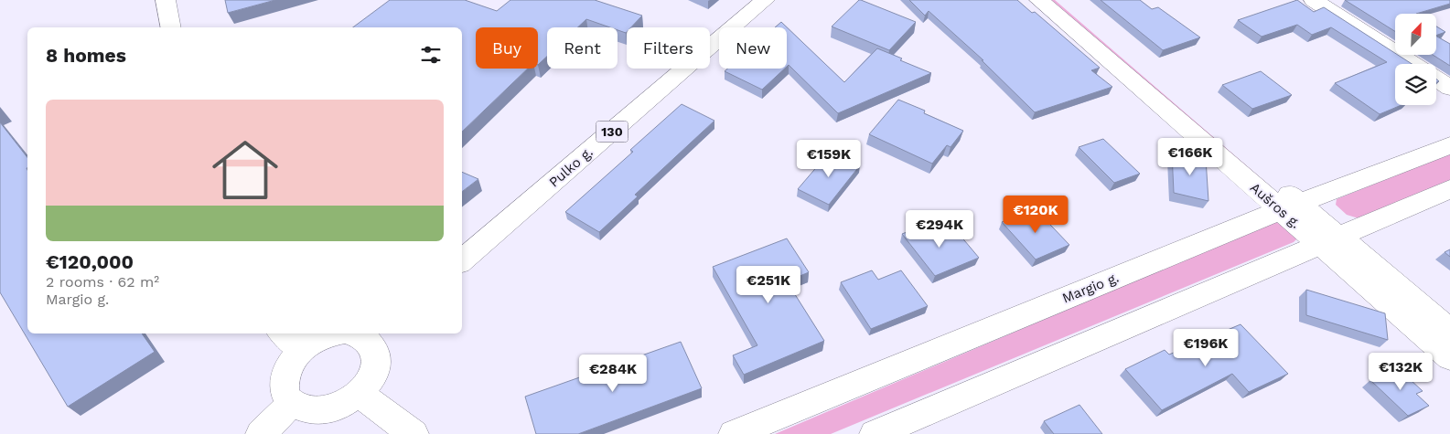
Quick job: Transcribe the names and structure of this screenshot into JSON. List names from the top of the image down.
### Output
{
  "streets": {
    "street": [
      "130",
      "Pulko g.",
      "Aušros g.",
      "Margio g."
    ]
  },
  "crossings": [
    ["Aušros g.", "Margio g."]
  ],
  "north": "top right",
  "page": {
    "chip": [
      "Buy",
      "Rent",
      "Filters",
      "New"
    ],
    "heading": "8 homes",
    "list": [
      {
        "name": "€120,000",
        "note": "2 rooms · 62 m² · Margio g."
      }
    ],
    "price": [
      "€166K",
      "€159K",
      "€120K",
      "€294K",
      "€251K",
      "€196K",
      "€132K",
      "€284K"
    ]
  }
}
